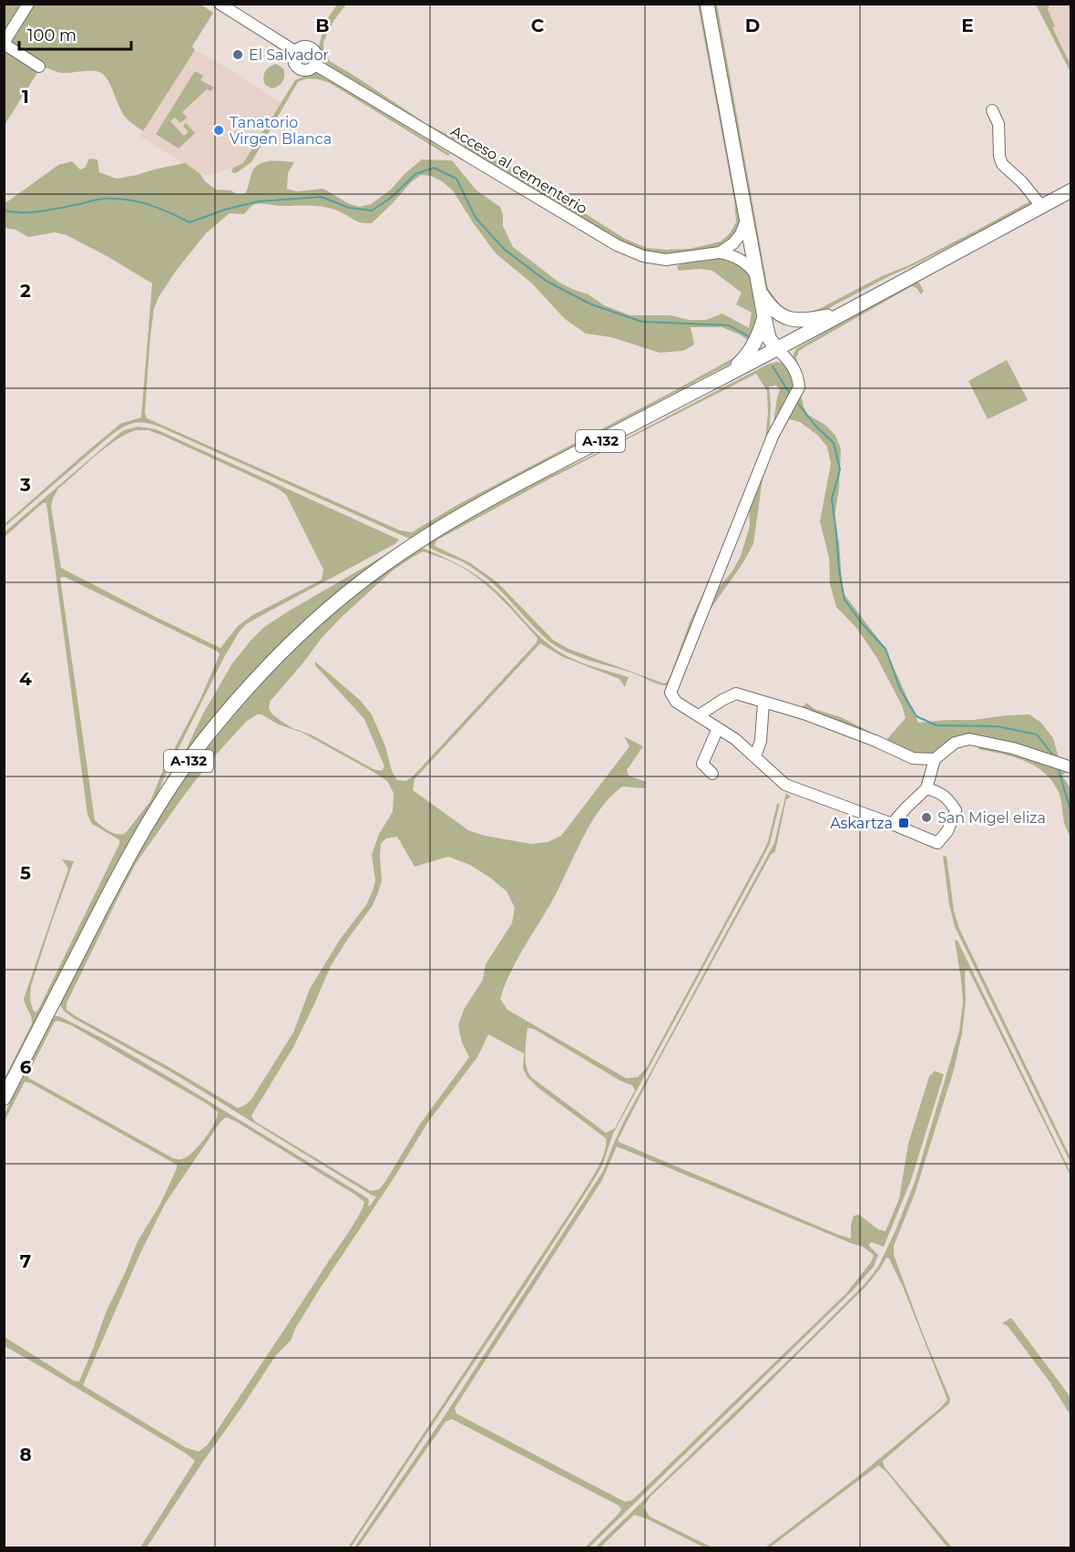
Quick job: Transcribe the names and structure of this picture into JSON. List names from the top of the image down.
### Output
{
  "streets": {
    "main road": ["A-132"],
    "street": ["Acceso al cementerio"]
  },
  "places": {
    "other": ["El Salvador", "Tanatorio Virgen Blanca", "San Migel eliza"],
    "transit": ["Askartza"]
  },
  "scale_bar": "100 m",
  "grid": {
    "columns": [
      "B",
      "C",
      "D",
      "E"
    ],
    "rows": [
      "1",
      "2",
      "3",
      "4",
      "5",
      "6",
      "7",
      "8"
    ]
  }
}
